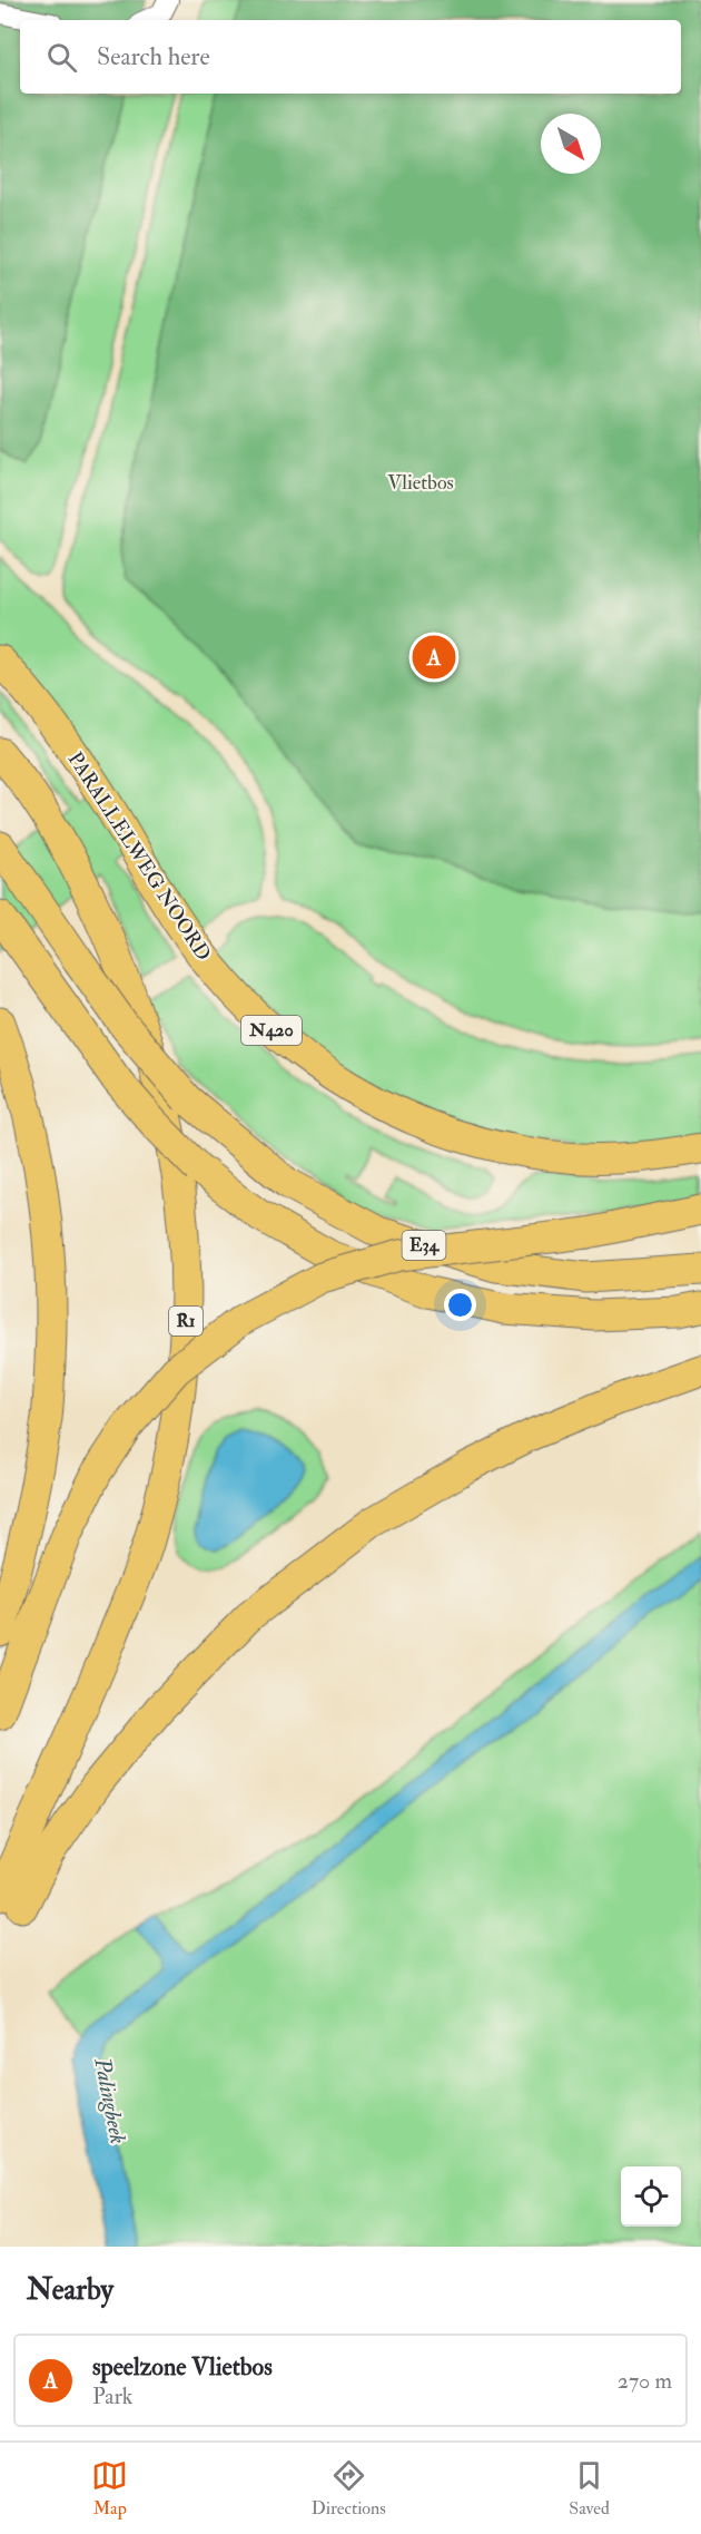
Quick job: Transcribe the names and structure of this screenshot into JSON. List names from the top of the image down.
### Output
{
  "streets": {
    "highway": [
      "PARALLELWEG NOORD",
      "N420",
      "E34",
      "R1"
    ]
  },
  "water": ["Palingbeek"],
  "parks": ["Vlietbos"],
  "north": "bottom right",
  "page": {
    "search": "Search here",
    "pins": "A",
    "heading": "Nearby",
    "list": [
      {
        "mark": "A",
        "name": "speelzone Vlietbos",
        "note": "Park",
        "value": "270 m"
      }
    ],
    "nav": ["Map", "Directions", "Saved"]
  }
}
